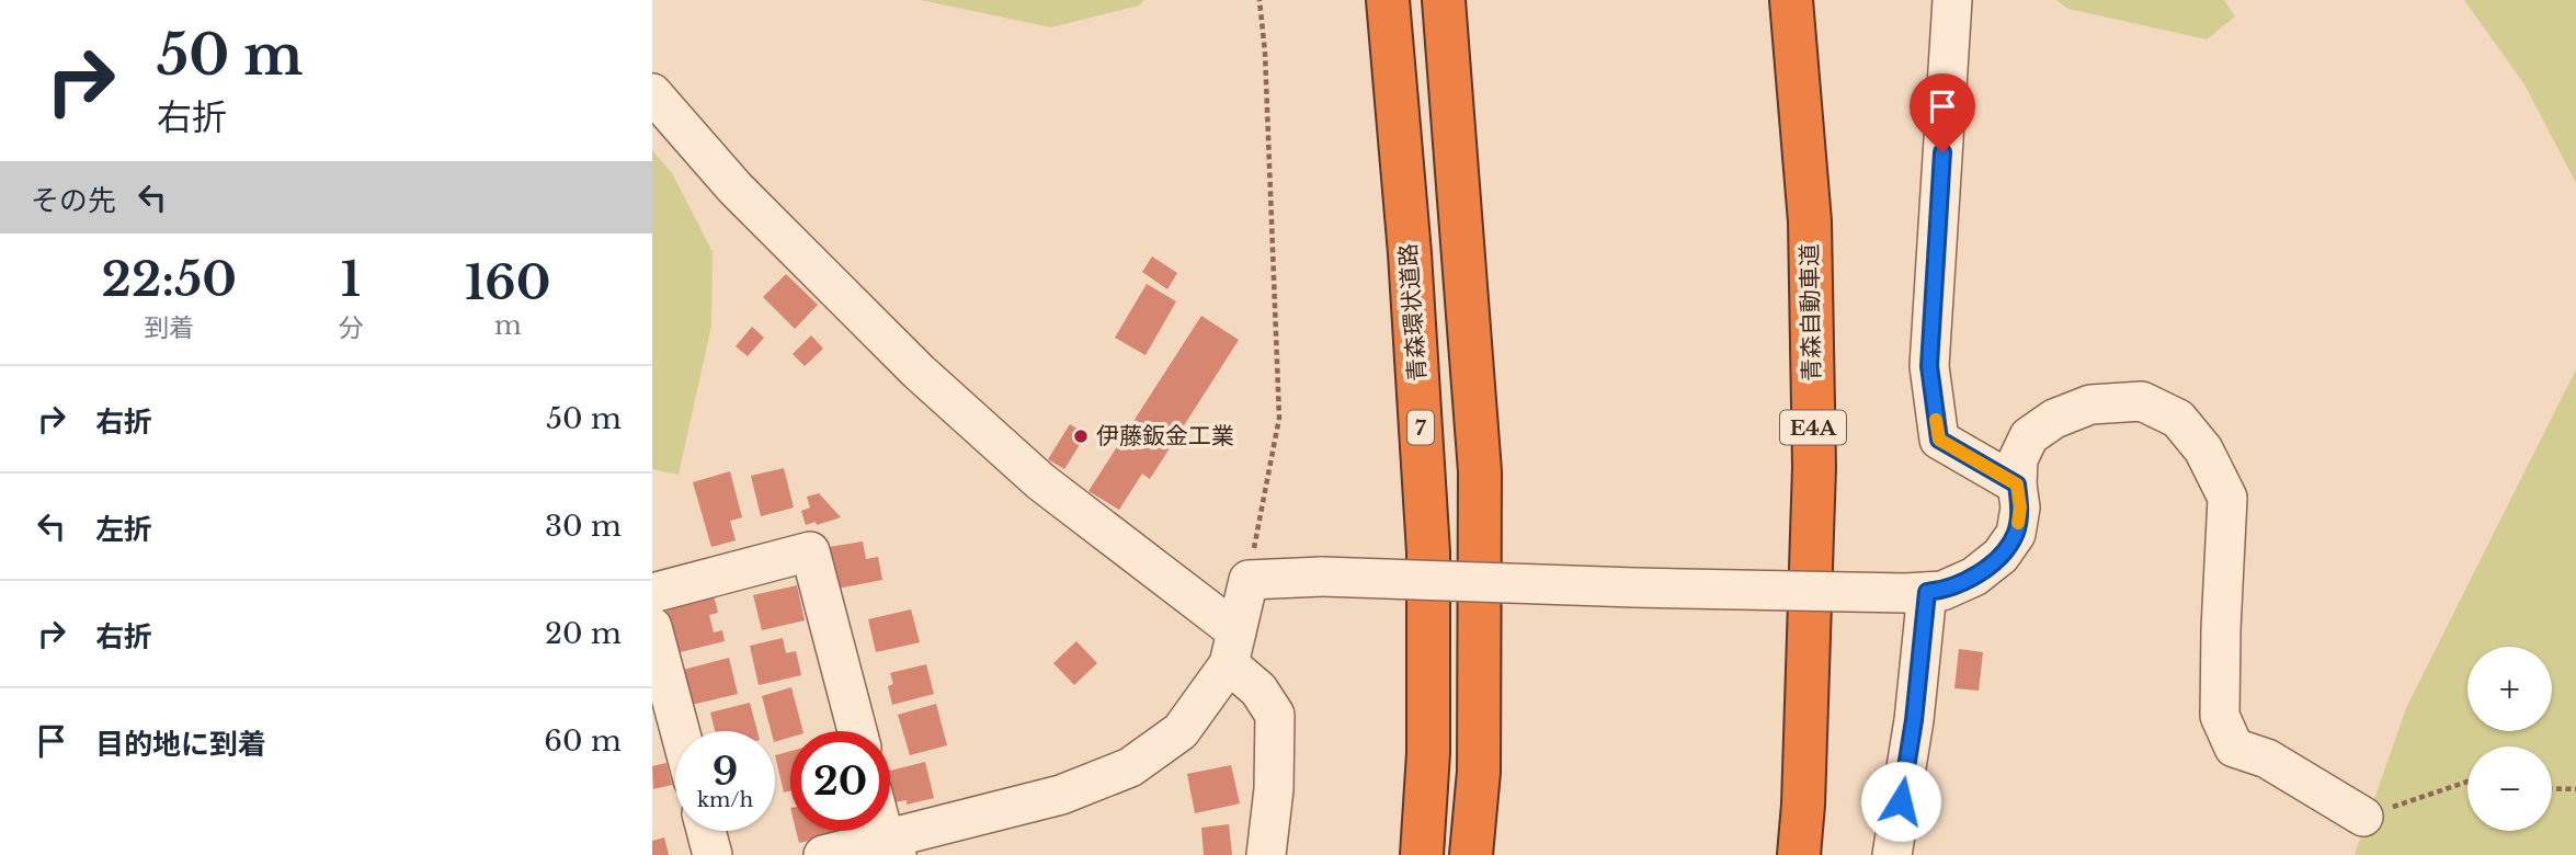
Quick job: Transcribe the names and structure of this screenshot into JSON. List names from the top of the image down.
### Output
{
  "streets": {
    "highway": [
      "青森環状道路",
      "青森自動車道",
      "7",
      "E4A"
    ]
  },
  "places": ["伊藤鈑金工業"],
  "page": {
    "turn": ["50 m", "右折"],
    "then": "その先",
    "eta": [
      "22:50",
      "到着",
      "1",
      "分",
      "160",
      "m"
    ],
    "list": [
      {
        "name": "右折",
        "value": "50 m"
      },
      {
        "name": "左折",
        "value": "30 m"
      },
      {
        "name": "右折",
        "value": "20 m"
      },
      {
        "name": "目的地に到着",
        "value": "60 m"
      }
    ],
    "map_buttons": ["+", "−"],
    "speed": "9 km/h",
    "limit": "20"
  }
}
